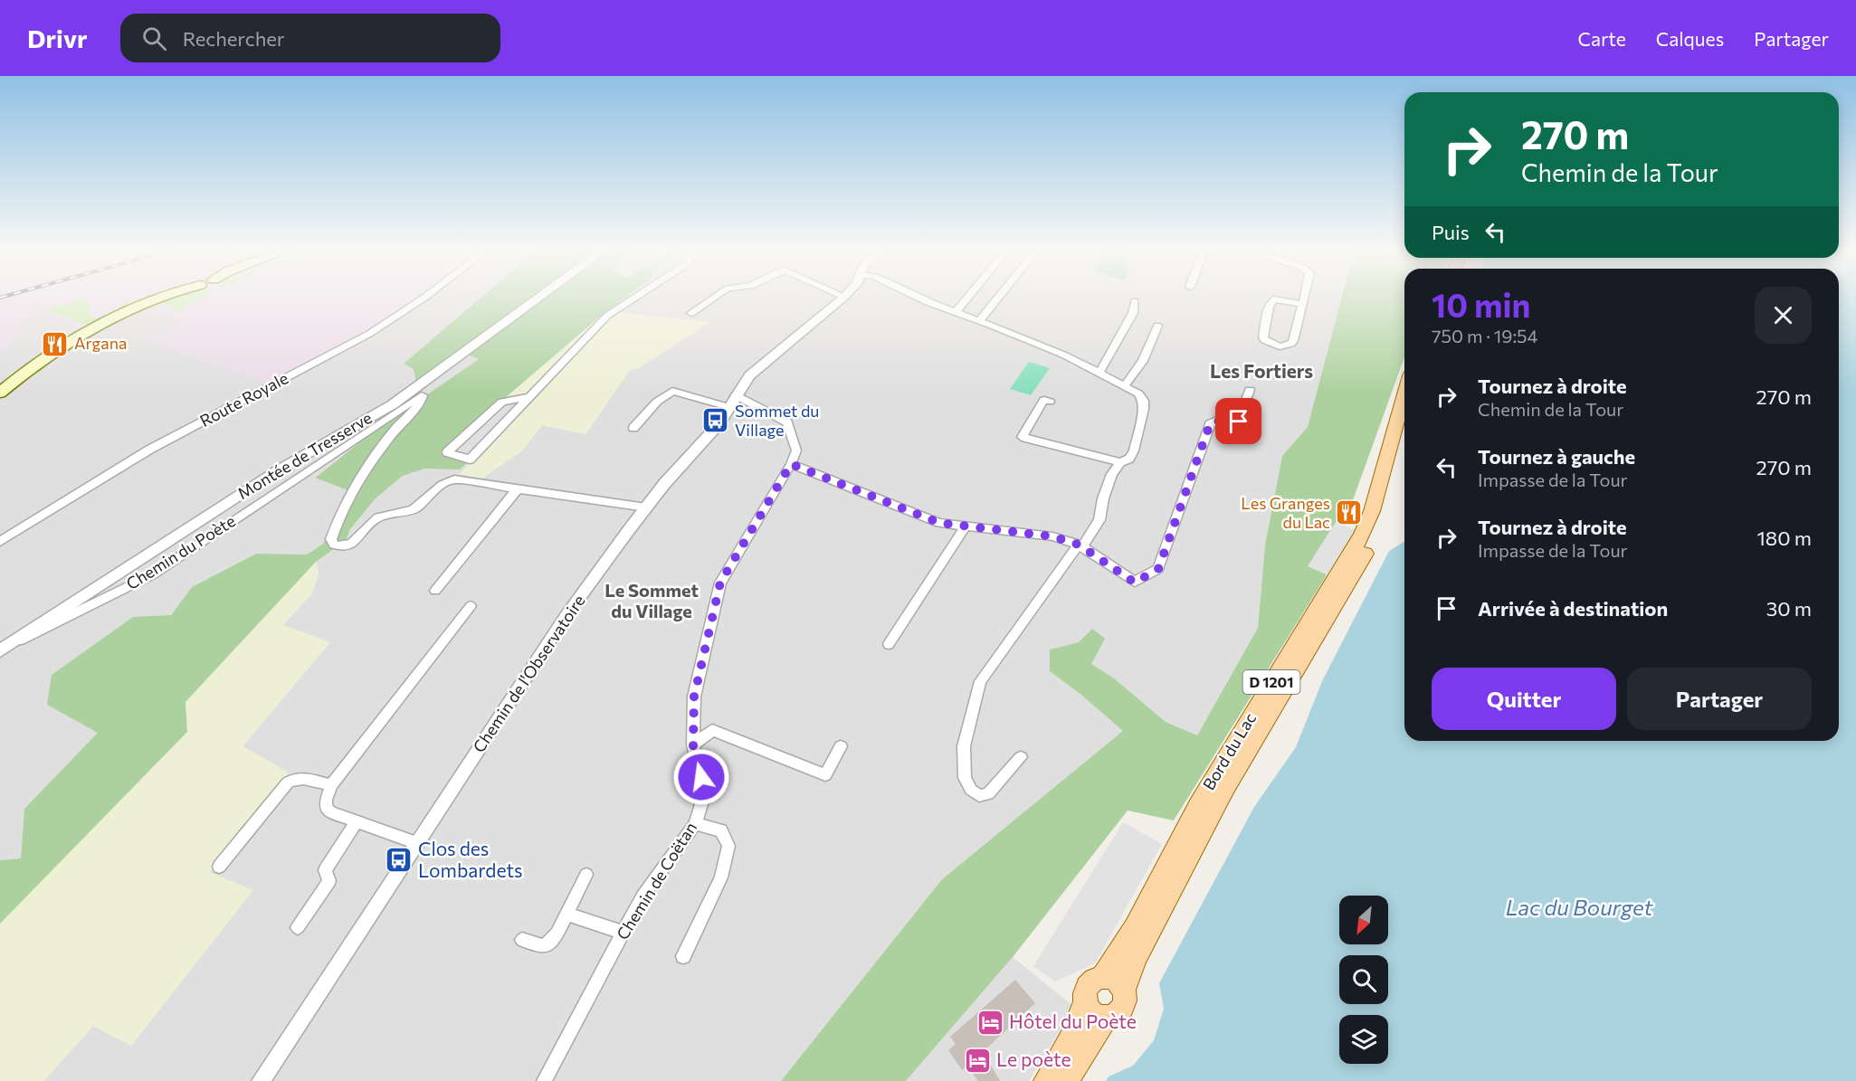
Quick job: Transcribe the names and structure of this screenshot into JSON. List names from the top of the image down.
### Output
{
  "streets": {
    "main road": ["D 1201", "Bord du Lac"],
    "street": [
      "Route Royale",
      "Montée de Tresserve",
      "Chemin du Poète",
      "Chemin de l'Observatoire",
      "Chemin de Coëtan"
    ]
  },
  "crossings": [
    ["Montée de Tresserve", "Chemin du Poète"],
    ["Chemin de l'Observatoire", "Chemin de Coëtan"]
  ],
  "districts": ["Les Fortiers", "Le Sommet du Village"],
  "water": ["Lac du Bourget"],
  "places": {
    "restaurant": ["Argana", "Les Granges du Lac"],
    "bus stop": ["Sommet du Village", "Clos des Lombardets"],
    "hotel": ["Hôtel du Poète", "Le poète"]
  },
  "north": "bottom left",
  "page": {
    "header": "Drivr",
    "search": "Rechercher",
    "nav": ["Carte", "Calques", "Partager"],
    "turn": ["270 m", "Chemin de la Tour"],
    "then": "Puis",
    "heading": ["10 min", "750 m · 19:54"],
    "list": [
      {
        "name": "Tournez à droite",
        "note": "Chemin de la Tour",
        "value": "270 m"
      },
      {
        "name": "Tournez à gauche",
        "note": "Impasse de la Tour",
        "value": "270 m"
      },
      {
        "name": "Tournez à droite",
        "note": "Impasse de la Tour",
        "value": "180 m"
      },
      {
        "name": "Arrivée à destination",
        "value": "30 m"
      }
    ],
    "buttons": ["Quitter", "Partager"]
  }
}
